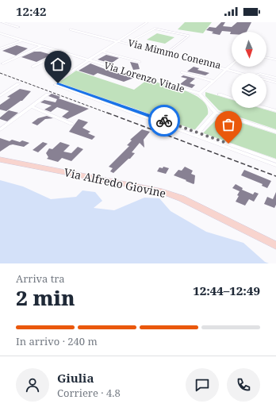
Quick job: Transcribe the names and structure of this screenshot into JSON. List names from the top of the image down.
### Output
{
  "streets": {
    "main road": ["Via Alfredo Giovine"],
    "street": ["Via Mimmo Conenna", "Via Lorenzo Vitale"]
  },
  "north": "bottom",
  "page": {
    "status": "12:42",
    "heading": ["2 min", "Arriva tra", "12:44–12:49"],
    "panel": ["Giulia", "Corriere · 4.8"],
    "bar": "In arrivo · 240 m"
  }
}
